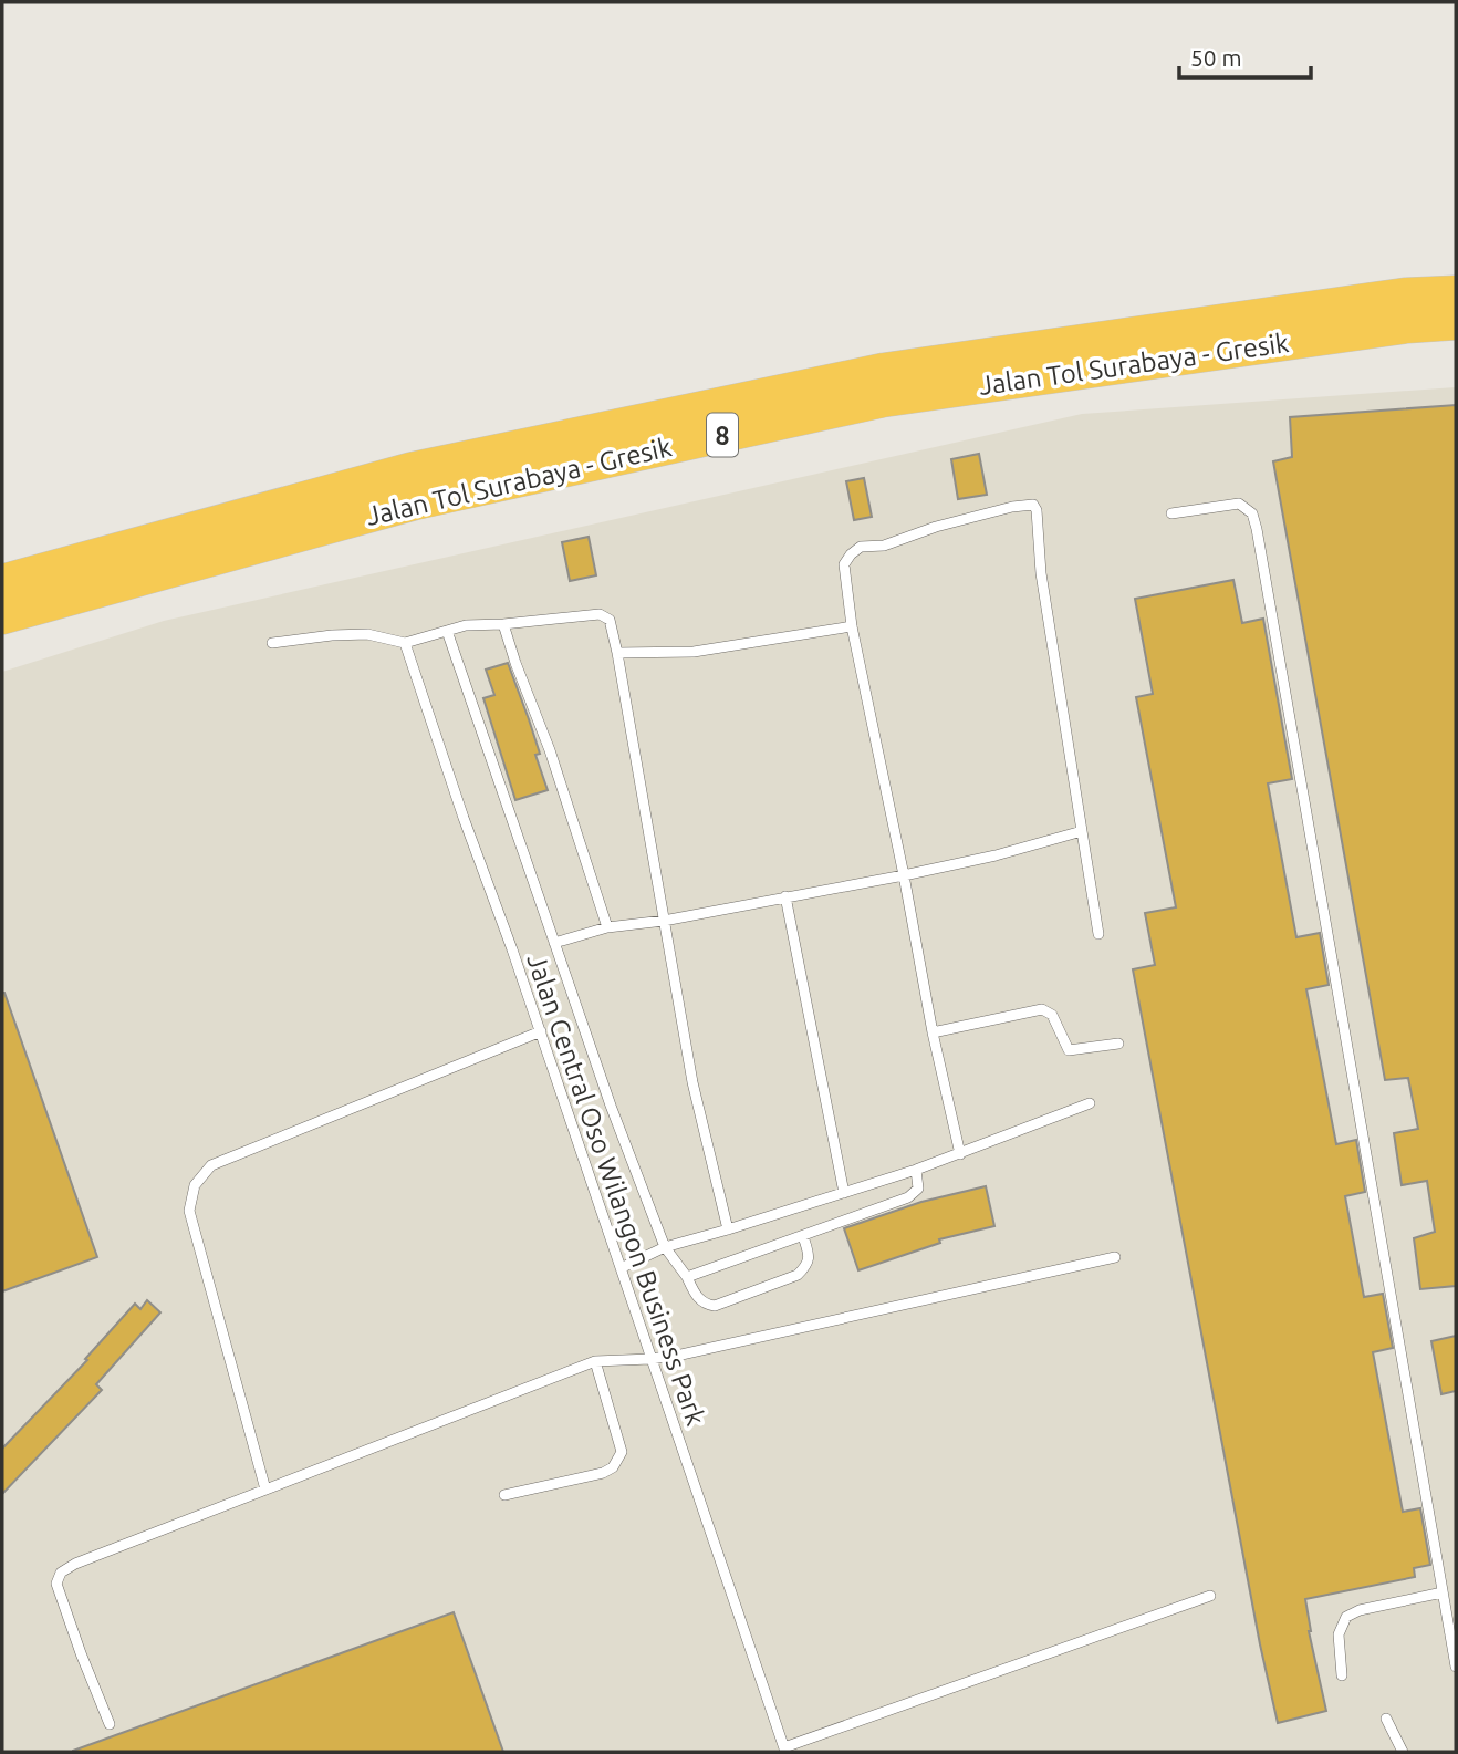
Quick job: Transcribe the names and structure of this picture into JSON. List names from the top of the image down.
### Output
{
  "streets": {
    "highway": ["Jalan Tol Surabaya - Gresik", "8"],
    "lane": ["Jalan Central Oso Wilangon Business Park"]
  },
  "scale_bar": "50 m"
}
